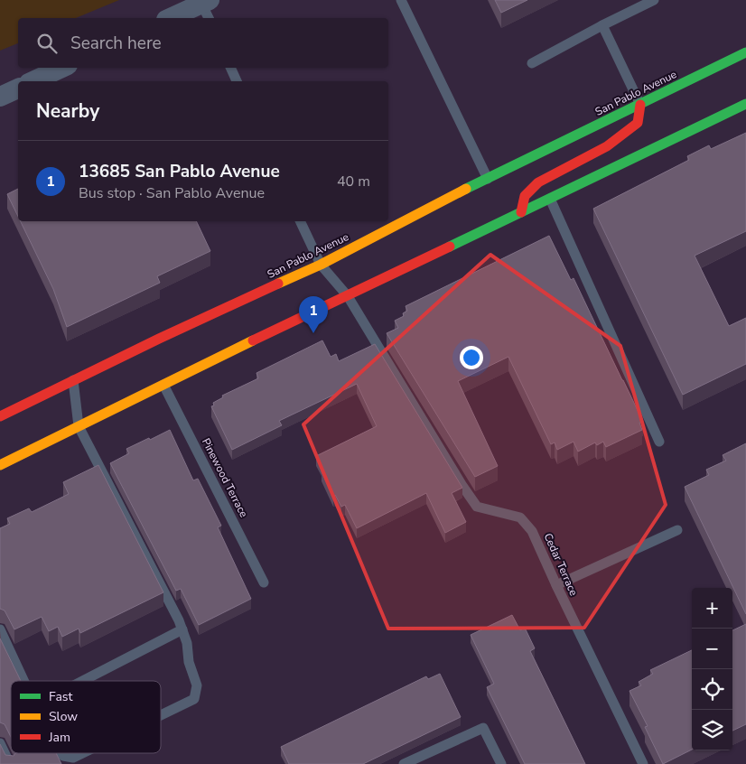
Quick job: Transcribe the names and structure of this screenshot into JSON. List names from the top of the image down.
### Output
{
  "streets": {
    "main road": ["San Pablo Avenue"],
    "lane": ["Pinewood Terrace", "Cedar Terrace"]
  },
  "crossings": [
    ["San Pablo Avenue", "Cedar Terrace"]
  ],
  "legend": ["Fast", "Slow", "Jam"],
  "page": {
    "search": "Search here",
    "heading": "Nearby",
    "list": [
      {
        "mark": "1",
        "name": "13685 San Pablo Avenue",
        "note": "Bus stop · San Pablo Avenue",
        "value": "40 m"
      }
    ],
    "pins": "1",
    "map_buttons": ["+", "−"]
  }
}
